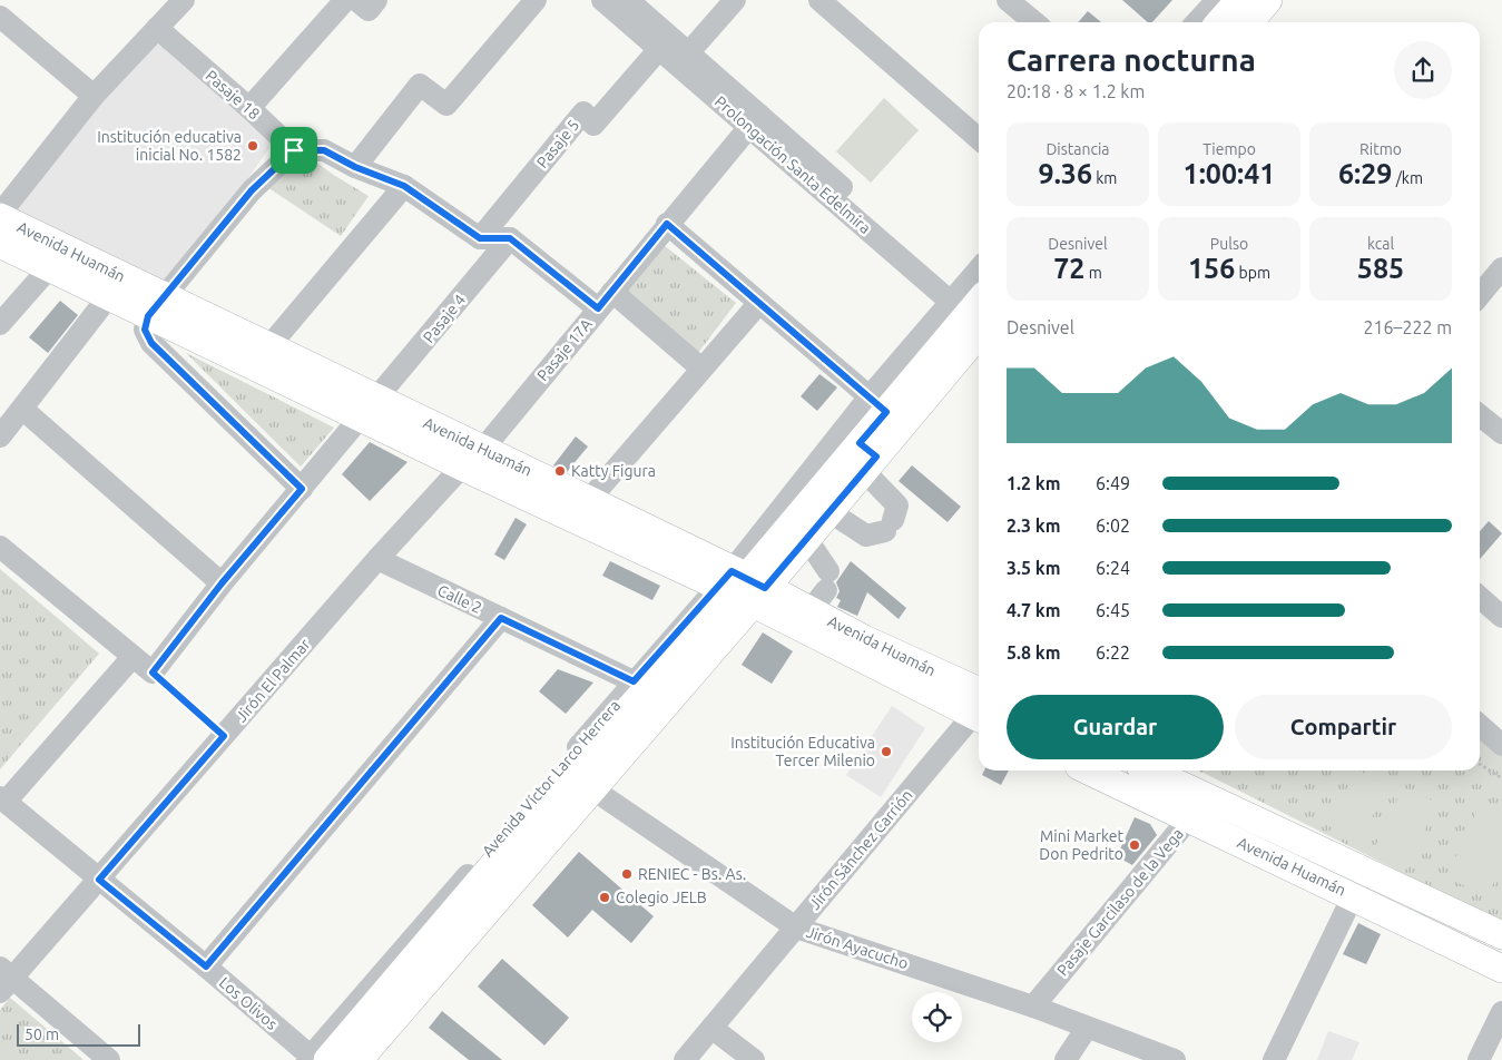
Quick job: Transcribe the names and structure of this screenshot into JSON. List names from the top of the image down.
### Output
{
  "streets": {
    "main road": ["Avenida Huamán", "Avenida Víctor Larco Herrera"],
    "street": [
      "Pasaje 18",
      "Pasaje 5",
      "Prolongación Santa Edelmira",
      "Pasaje 4",
      "Pasaje 17A",
      "Calle 2",
      "Jirón El Palmar",
      "Jirón Sánchez Carrión",
      "Pasaje Garcilaso de la Vega",
      "Jirón Ayacucho",
      "Los Olivos"
    ]
  },
  "crossings": [
    ["Pasaje 5", "Prolongación Santa Edelmira"],
    ["Prolongación Santa Edelmira", "Pasaje 17A"],
    ["Prolongación Santa Edelmira", "Avenida Víctor Larco Herrera"],
    ["Avenida Huamán", "Pasaje 4"],
    ["Avenida Huamán", "Pasaje 17A"],
    ["Avenida Huamán", "Jirón El Palmar"],
    ["Avenida Huamán", "Avenida Víctor Larco Herrera"],
    ["Avenida Huamán", "Pasaje Garcilaso de la Vega"],
    ["Pasaje 17A", "Jirón El Palmar"],
    ["Calle 2", "Jirón El Palmar"],
    ["Calle 2", "Avenida Víctor Larco Herrera"],
    ["Jirón El Palmar", "Los Olivos"],
    ["Avenida Víctor Larco Herrera", "Jirón Ayacucho"],
    ["Avenida Víctor Larco Herrera", "Los Olivos"],
    ["Jirón Sánchez Carrión", "Jirón Ayacucho"],
    ["Pasaje Garcilaso de la Vega", "Jirón Ayacucho"]
  ],
  "places": [
    "Institución educativa inicial No. 1582",
    "Katty Figura",
    "Institución Educativa Tercer Milenio",
    "Mini Market Don Pedrito",
    "RENIEC - Bs. As.",
    "Colegio JELB"
  ],
  "scale_bar": "50 m",
  "page": {
    "heading": ["Carrera nocturna", "20:18 · 8 × 1.2 km"],
    "stats": [
      ["Distancia", "9.36 km"],
      ["Tiempo", "1:00:41"],
      ["Ritmo", "6:29 /km"],
      ["Desnivel", "72 m"],
      ["Pulso", "156 bpm"],
      ["kcal", "585"]
    ],
    "chart": ["Desnivel", "216–222 m"],
    "list": [
      {
        "name": "1.2 km",
        "note": "6:49"
      },
      {
        "name": "2.3 km",
        "note": "6:02"
      },
      {
        "name": "3.5 km",
        "note": "6:24"
      },
      {
        "name": "4.7 km",
        "note": "6:45"
      },
      {
        "name": "5.8 km",
        "note": "6:22"
      }
    ],
    "buttons": ["Guardar", "Compartir"],
    "scale": "50 m"
  }
}
